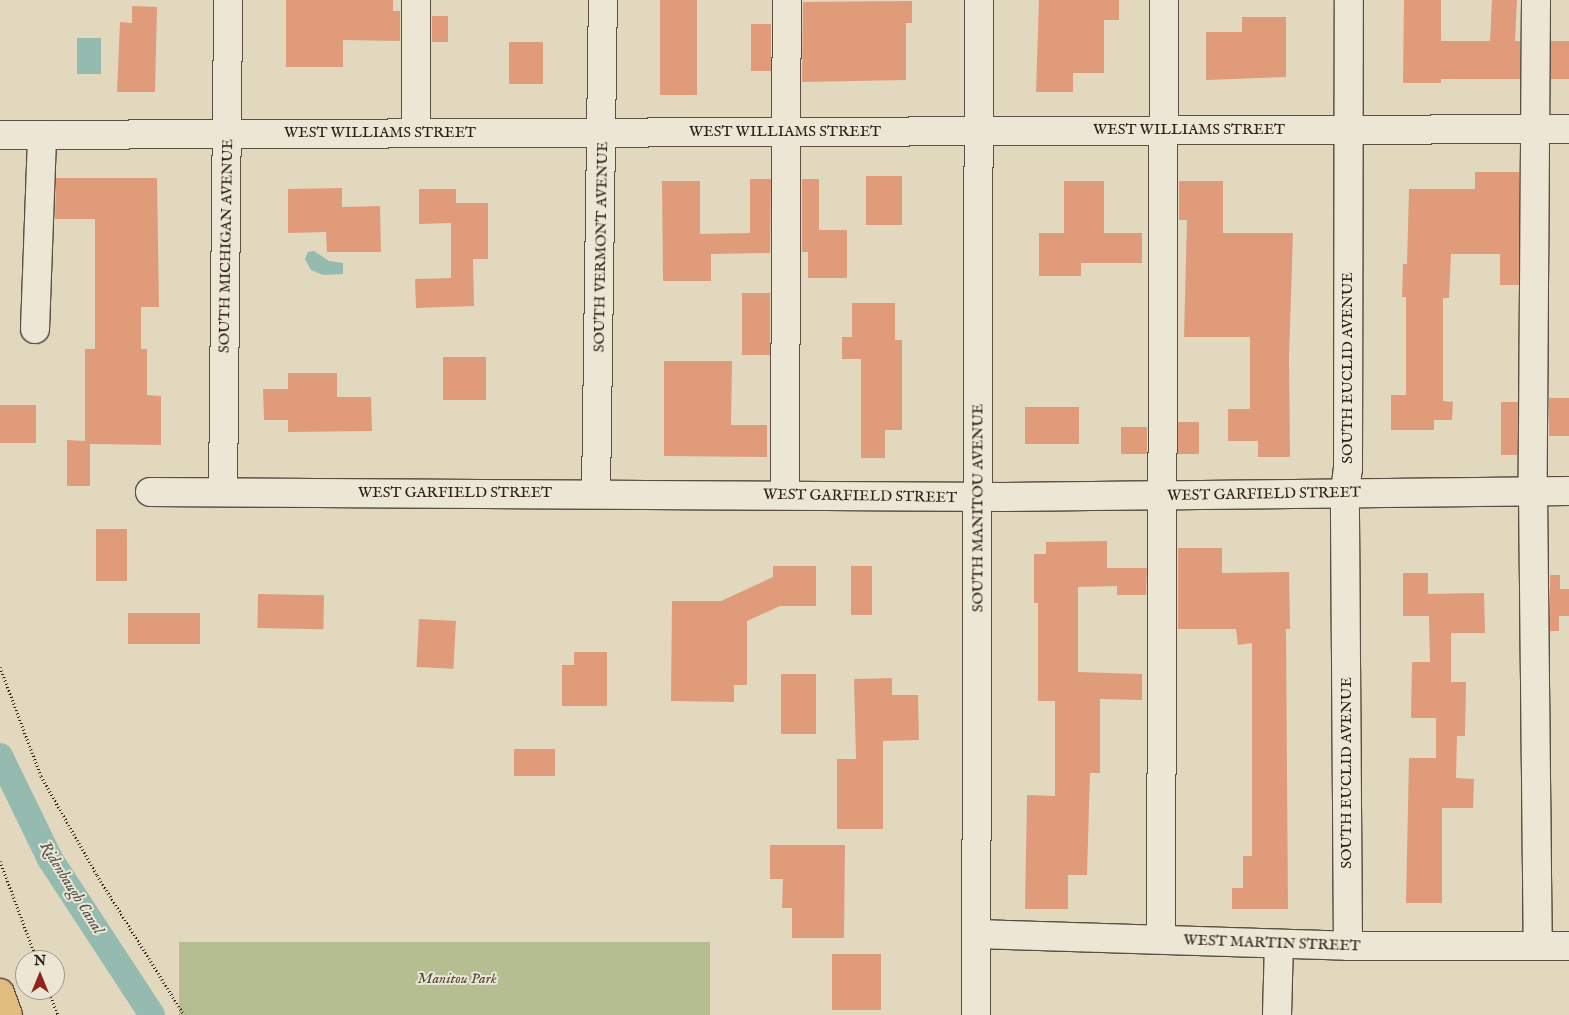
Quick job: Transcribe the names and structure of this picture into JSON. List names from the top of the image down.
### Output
{
  "streets": {
    "street": [
      "WEST WILLIAMS STREET",
      "SOUTH MICHIGAN AVENUE",
      "SOUTH VERMONT AVENUE",
      "SOUTH EUCLID AVENUE",
      "WEST GARFIELD STREET",
      "SOUTH MANITOU AVENUE",
      "WEST MARTIN STREET"
    ]
  },
  "crossings": [
    ["WEST WILLIAMS STREET", "SOUTH MICHIGAN AVENUE"],
    ["WEST WILLIAMS STREET", "SOUTH VERMONT AVENUE"],
    ["WEST WILLIAMS STREET", "SOUTH EUCLID AVENUE"],
    ["WEST WILLIAMS STREET", "SOUTH MANITOU AVENUE"],
    ["SOUTH MICHIGAN AVENUE", "WEST GARFIELD STREET"],
    ["SOUTH VERMONT AVENUE", "WEST GARFIELD STREET"],
    ["SOUTH EUCLID AVENUE", "WEST GARFIELD STREET"],
    ["SOUTH EUCLID AVENUE", "WEST MARTIN STREET"],
    ["WEST GARFIELD STREET", "SOUTH MANITOU AVENUE"],
    ["SOUTH MANITOU AVENUE", "WEST MARTIN STREET"]
  ],
  "water": ["Ridenbaugh Canal"],
  "parks": ["Manitou Park"],
  "north": "top"
}
